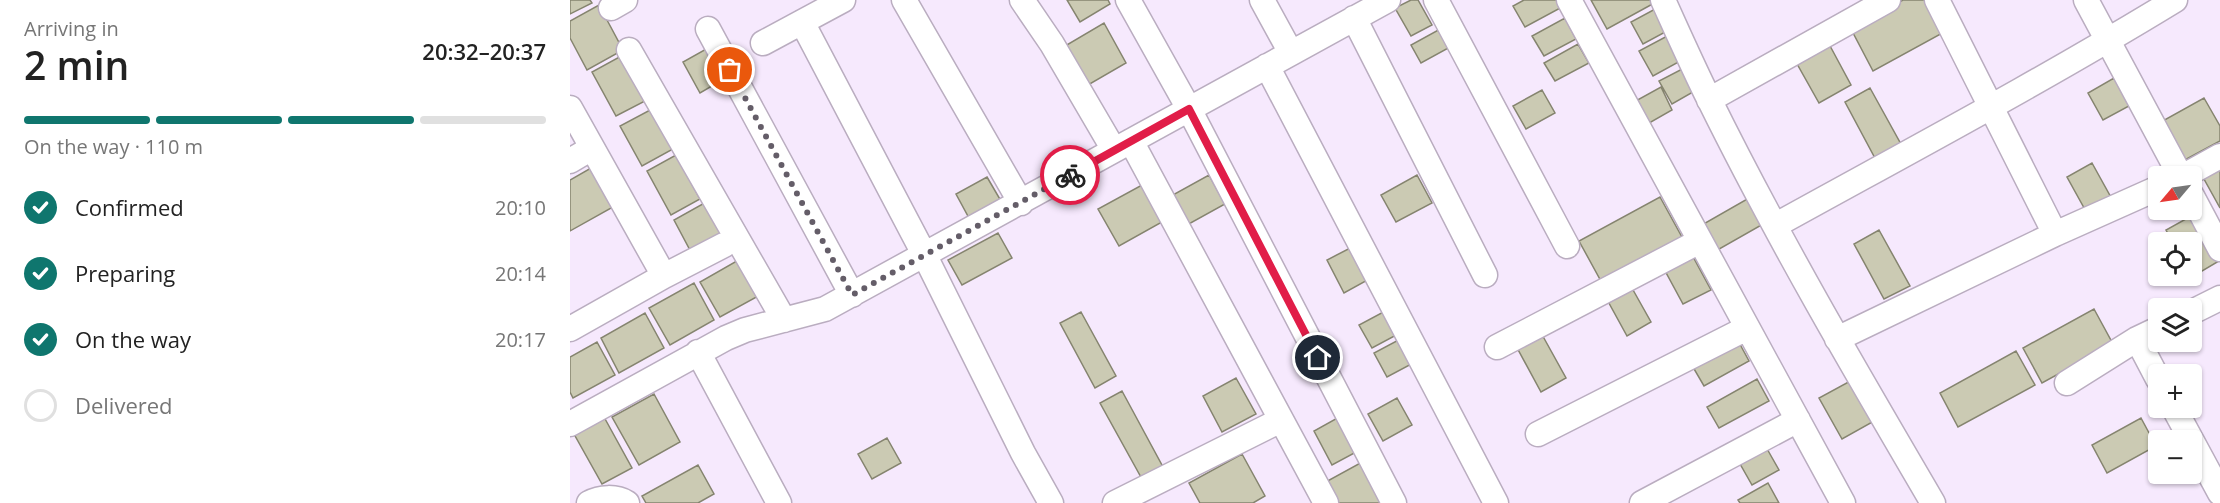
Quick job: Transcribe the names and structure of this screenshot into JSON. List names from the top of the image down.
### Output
{
  "north": "bottom left",
  "page": {
    "heading": ["2 min", "Arriving in", "20:32–20:37"],
    "bar": "On the way · 110 m",
    "map_buttons": ["+", "−"],
    "list": [
      ["Confirmed", "20:10"],
      ["Preparing", "20:14"],
      ["On the way", "20:17"],
      "Delivered"
    ]
  }
}
